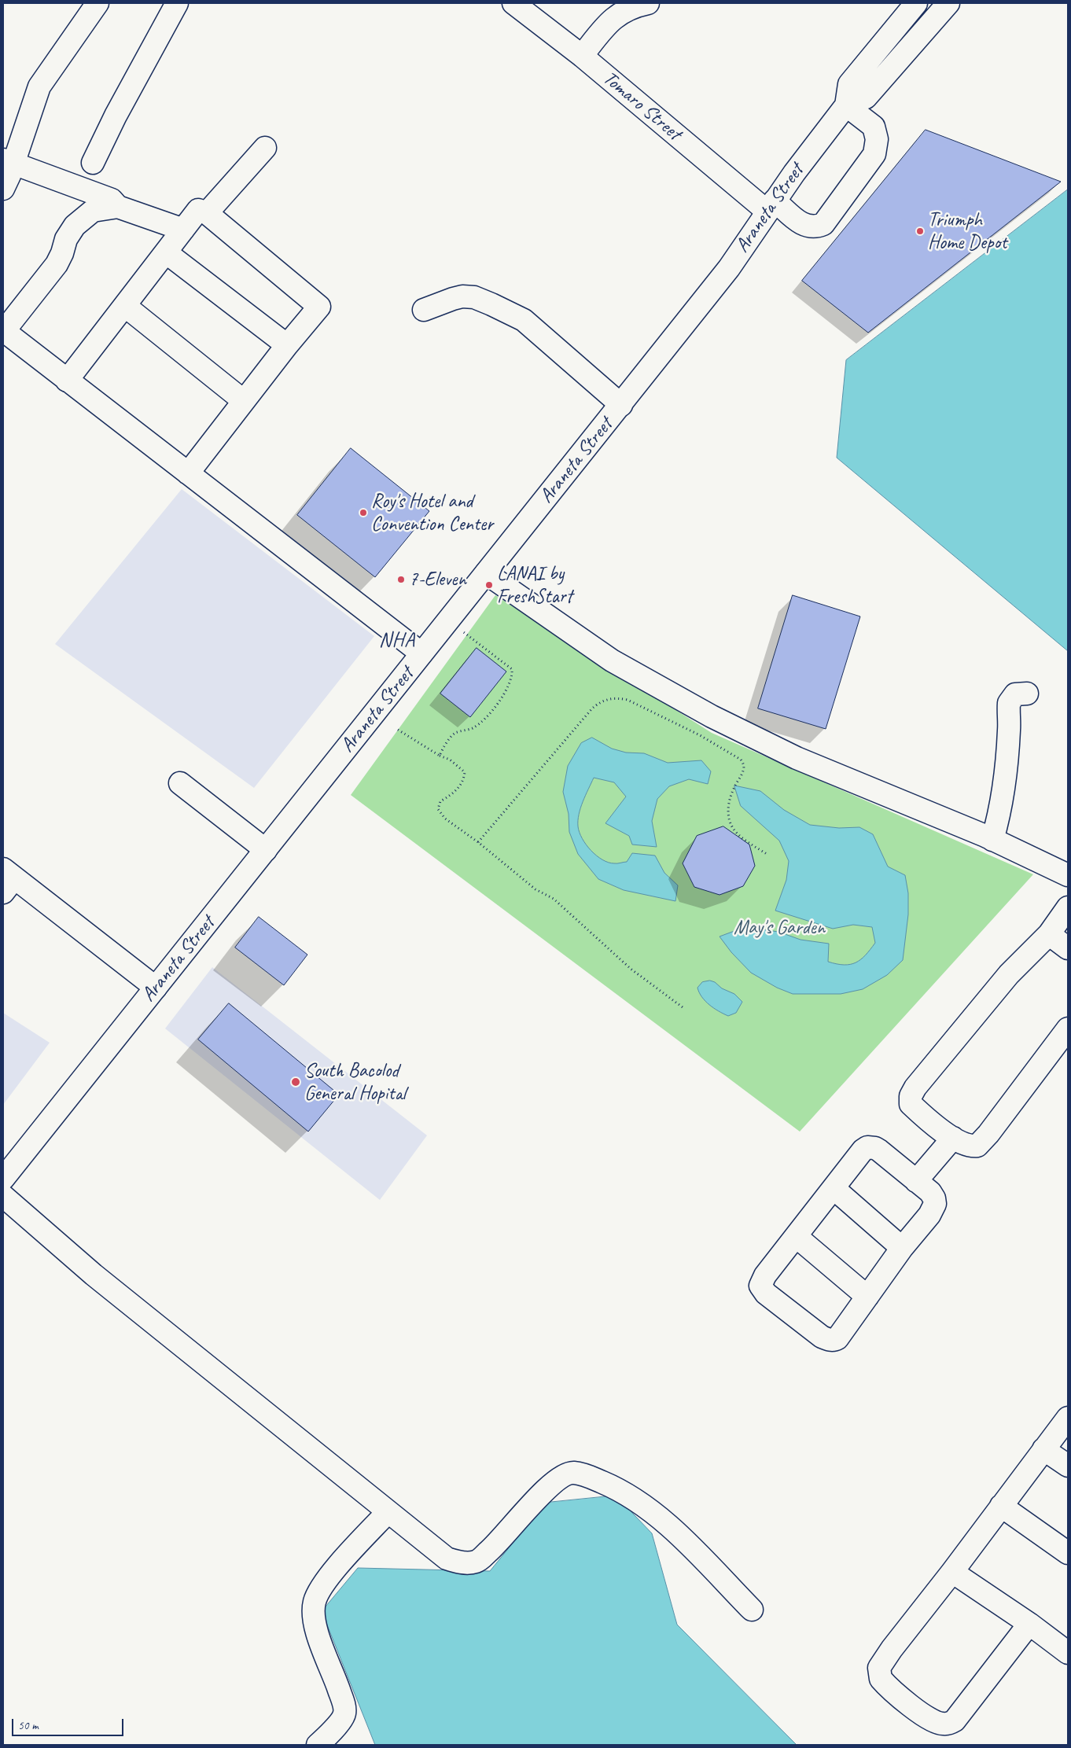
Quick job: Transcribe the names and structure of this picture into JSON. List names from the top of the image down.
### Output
{
  "streets": {
    "street": ["Tomaro Street", "Araneta Street"]
  },
  "crossings": [
    ["Tomaro Street", "Araneta Street"]
  ],
  "districts": ["NHA"],
  "parks": ["May's Garden"],
  "places": [
    "Triumph Home Depot",
    "Roy's Hotel and Convention Center",
    "7-Eleven",
    "LANAI by FreshStart",
    "South Bacolod General Hopital"
  ],
  "scale_bar": "50 m"
}
